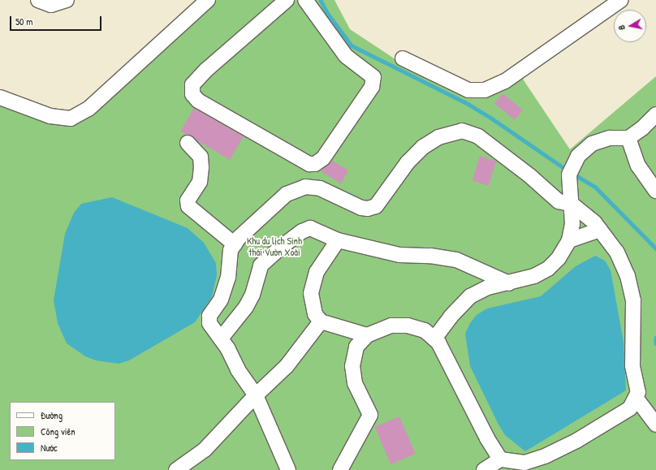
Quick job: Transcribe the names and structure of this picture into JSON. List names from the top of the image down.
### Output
{
  "parks": ["Khu du lịch Sinh thái Vườn Xoài"],
  "legend": ["Đường", "Công viên", "Nước"],
  "scale_bar": "50 m",
  "north": "left"
}
